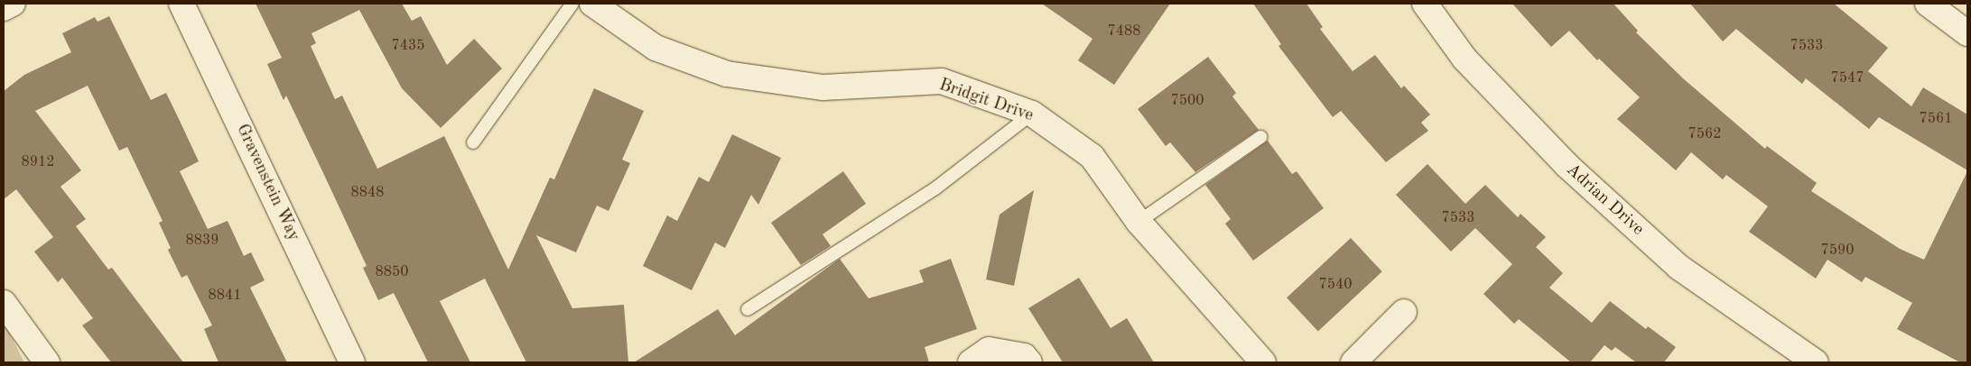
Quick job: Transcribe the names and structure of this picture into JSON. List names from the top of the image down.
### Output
{
  "streets": {
    "street": ["Bridgit Drive", "Gravenstein Way", "Adrian Drive"]
  },
  "house_numbers": [
    "7488",
    "7435",
    "7533",
    "7547",
    "7500",
    "7561",
    "7562",
    "8912",
    "8848",
    "7533",
    "8839",
    "7590",
    "8850",
    "7540",
    "8841"
  ]
}
